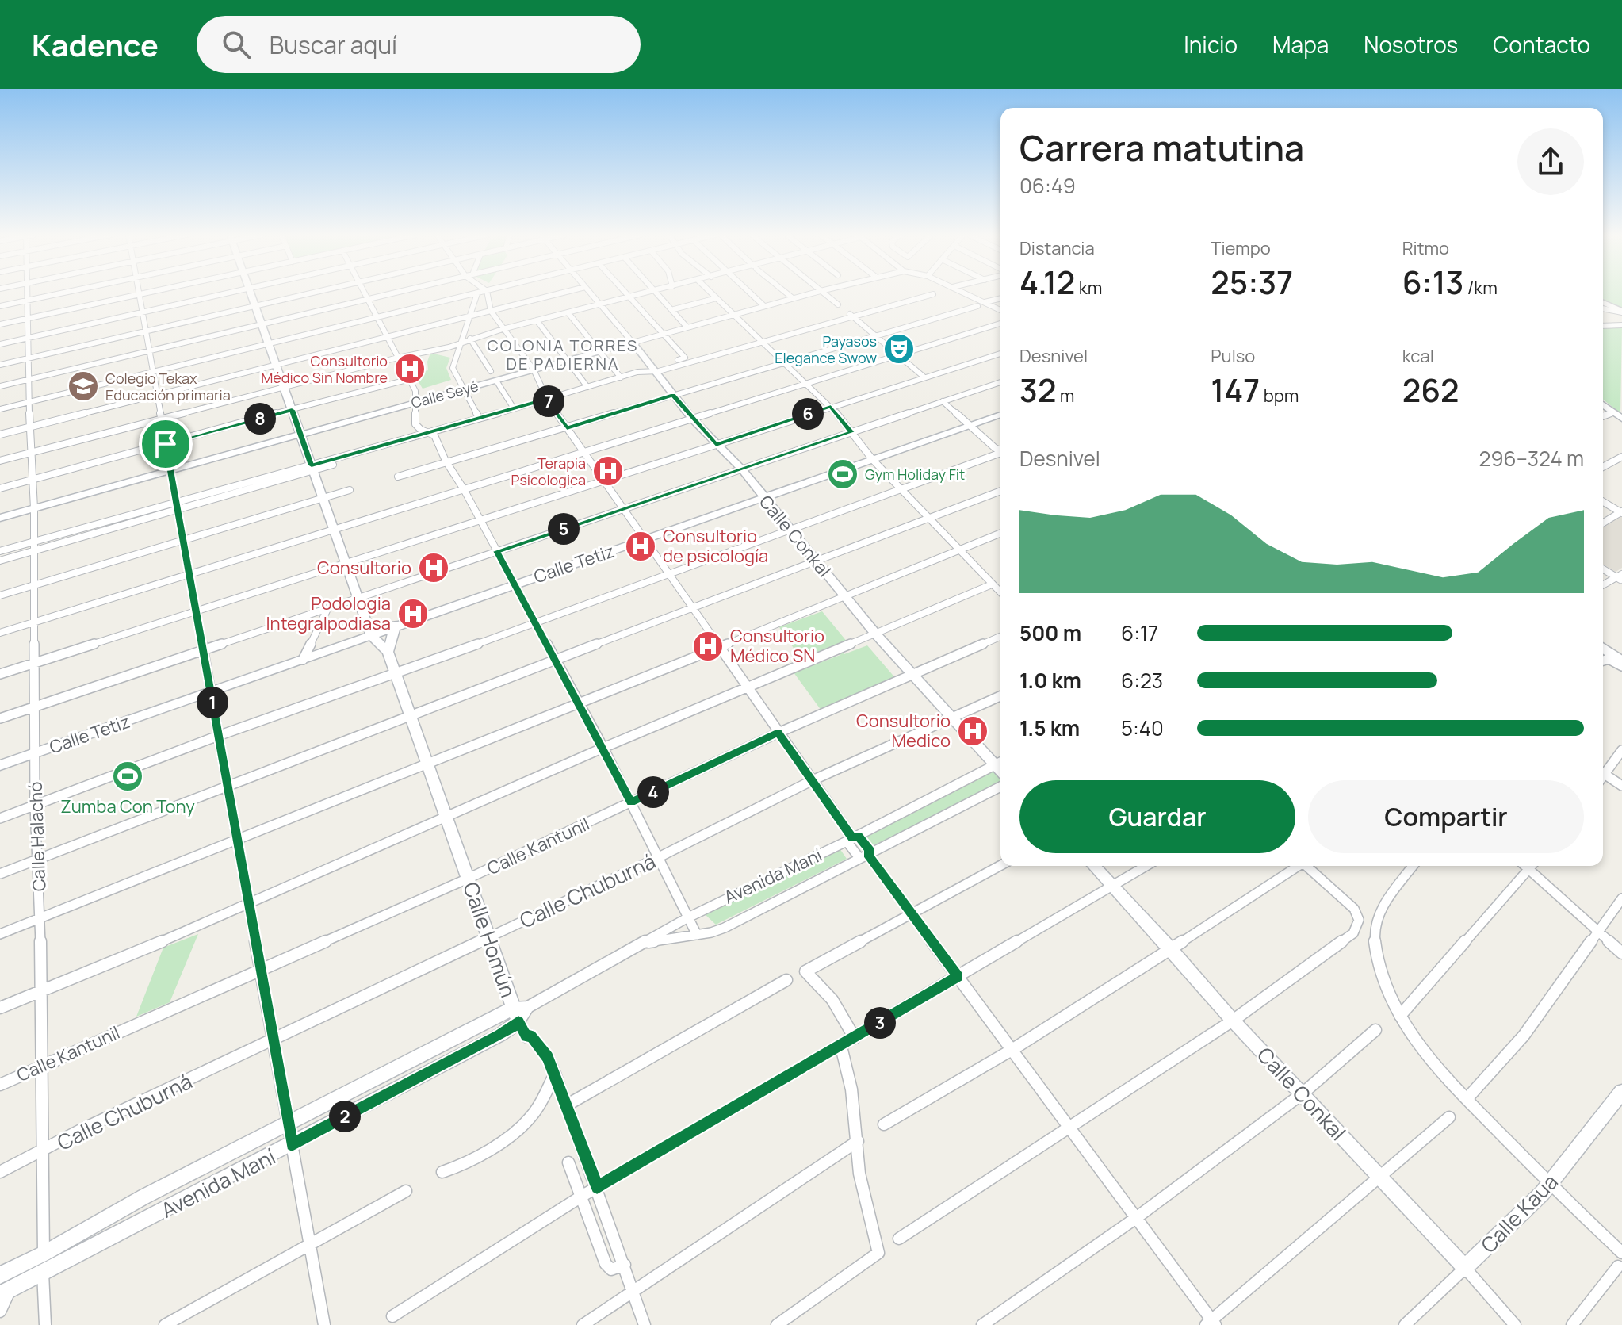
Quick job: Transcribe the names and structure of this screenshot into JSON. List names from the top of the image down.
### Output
{
  "streets": {
    "street": [
      "Calle Seyé",
      "Calle Conkal",
      "Calle Tetiz",
      "Calle Halachó",
      "Calle Kantunil",
      "Avenida Maní",
      "Calle Chuburná",
      "Calle Homún",
      "Calle Kaua"
    ]
  },
  "crossings": [
    ["Calle Seyé", "Calle Conkal"],
    ["Calle Seyé", "Calle Halachó"],
    ["Calle Seyé", "Calle Homún"],
    ["Calle Conkal", "Calle Tetiz"],
    ["Calle Conkal", "Calle Kantunil"],
    ["Calle Conkal", "Avenida Maní"],
    ["Calle Conkal", "Calle Chuburná"],
    ["Calle Conkal", "Calle Kaua"],
    ["Calle Tetiz", "Calle Halachó"],
    ["Calle Tetiz", "Calle Homún"],
    ["Calle Halachó", "Calle Kantunil"],
    ["Calle Halachó", "Avenida Maní"],
    ["Calle Halachó", "Calle Chuburná"],
    ["Calle Kantunil", "Calle Homún"],
    ["Avenida Maní", "Calle Homún"],
    ["Calle Chuburná", "Calle Homún"]
  ],
  "districts": ["COLONIA TORRES DE PADIERNA"],
  "places": {
    "theatre": ["Payasos Elegance Swow"],
    "hospital": [
      "Consultorio Médico Sin Nombre",
      "Terapia Psicologica",
      "Consultorio de psicología",
      "Consultorio",
      "Podologia Integralpodiasa",
      "Consultorio Médico SN",
      "Consultorio Medico"
    ],
    "school or university": ["Colegio Tekax Educación primaria"],
    "sports": ["Gym Holiday Fit", "Zumba Con Tony"]
  },
  "page": {
    "header": "Kadence",
    "search": "Buscar aquí",
    "nav": [
      "Inicio",
      "Mapa",
      "Nosotros",
      "Contacto"
    ],
    "heading": ["Carrera matutina", "06:49"],
    "stats": [
      ["Distancia", "4.12 km"],
      ["Tiempo", "25:37"],
      ["Ritmo", "6:13 /km"],
      ["Desnivel", "32 m"],
      ["Pulso", "147 bpm"],
      ["kcal", "262"]
    ],
    "pins": [
      "7",
      "6",
      "8",
      "5",
      "1",
      "4",
      "3",
      "2"
    ],
    "chart": ["Desnivel", "296–324 m"],
    "list": [
      {
        "name": "500 m",
        "note": "6:17"
      },
      {
        "name": "1.0 km",
        "note": "6:23"
      },
      {
        "name": "1.5 km",
        "note": "5:40"
      }
    ],
    "buttons": ["Guardar", "Compartir"]
  }
}
